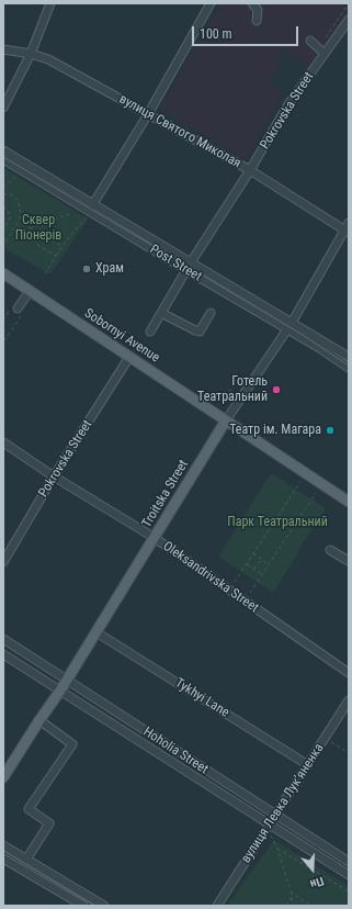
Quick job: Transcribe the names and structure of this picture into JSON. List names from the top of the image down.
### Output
{
  "streets": {
    "main road": ["Sobornyi Avenue", "Troitska Street"],
    "street": [
      "Pokrovska Street",
      "вулиця Святого Миколая",
      "Post Street",
      "Oleksandrivska Street",
      "Tykhyi Lane",
      "Hoholia Street",
      "вулиця Левка Лукʼяненка"
    ]
  },
  "crossings": [
    ["Pokrovska Street", "вулиця Святого Миколая"],
    ["Pokrovska Street", "Post Street"],
    ["Pokrovska Street", "Sobornyi Avenue"],
    ["Pokrovska Street", "Oleksandrivska Street"],
    ["вулиця Святого Миколая", "Troitska Street"],
    ["Post Street", "Troitska Street"],
    ["Sobornyi Avenue", "Troitska Street"],
    ["Troitska Street", "Oleksandrivska Street"],
    ["Troitska Street", "Tykhyi Lane"],
    ["Troitska Street", "Hoholia Street"],
    ["Tykhyi Lane", "вулиця Левка Лукʼяненка"],
    ["Hoholia Street", "вулиця Левка Лукʼяненка"]
  ],
  "parks": ["Сквер Піонерів", "Парк Театральний"],
  "places": ["Храм", "Готель Театральний", "Театр ім. Магара"],
  "scale_bar": "100 m",
  "north": "bottom"
}
